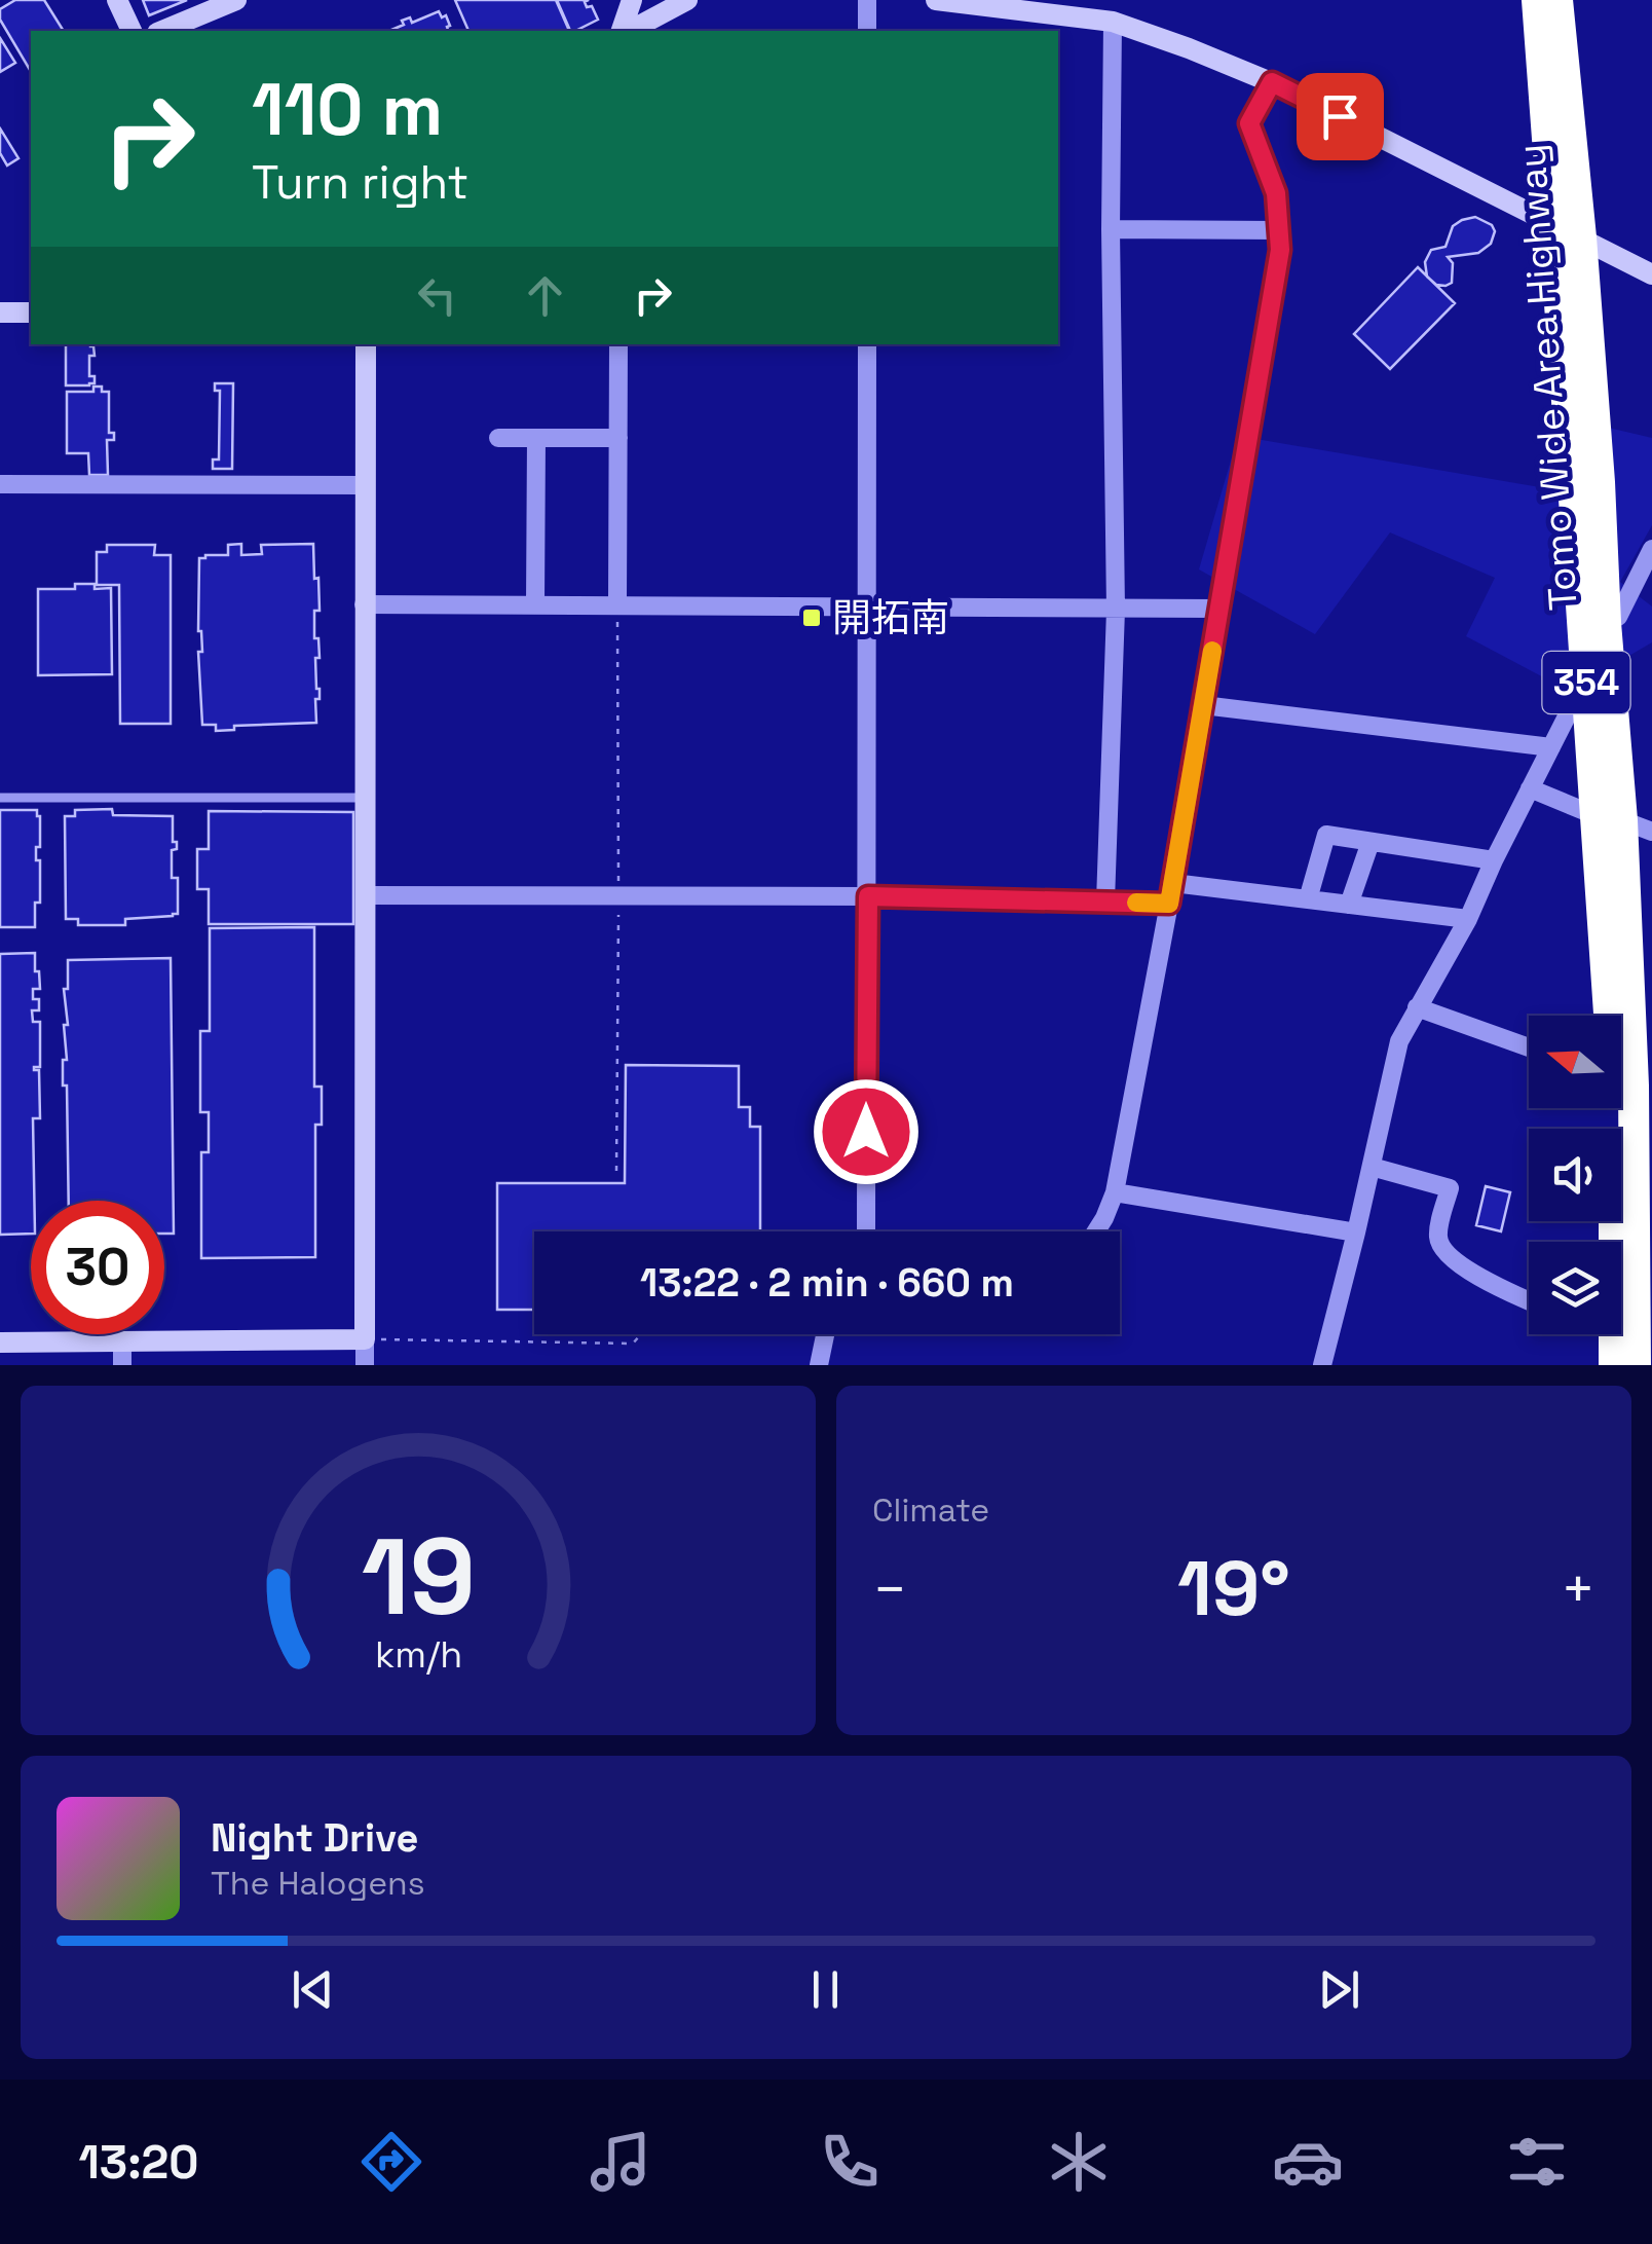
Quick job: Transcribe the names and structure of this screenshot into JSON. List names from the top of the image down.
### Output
{
  "streets": {
    "highway": ["Tomo Wide Area Highway", "354"]
  },
  "places": {
    "transit": ["開拓南"]
  },
  "north": "left",
  "page": {
    "turn": ["110 m", "Turn right"],
    "limit": "30",
    "trip": "13:22 · 2 min · 660 m",
    "tile": "Climate",
    "heat": ["−", "19°", "+"],
    "song": ["Night Drive", "The Halogens"],
    "tabs": "13:20",
    "gauge": ["19", "km/h"]
  }
}
